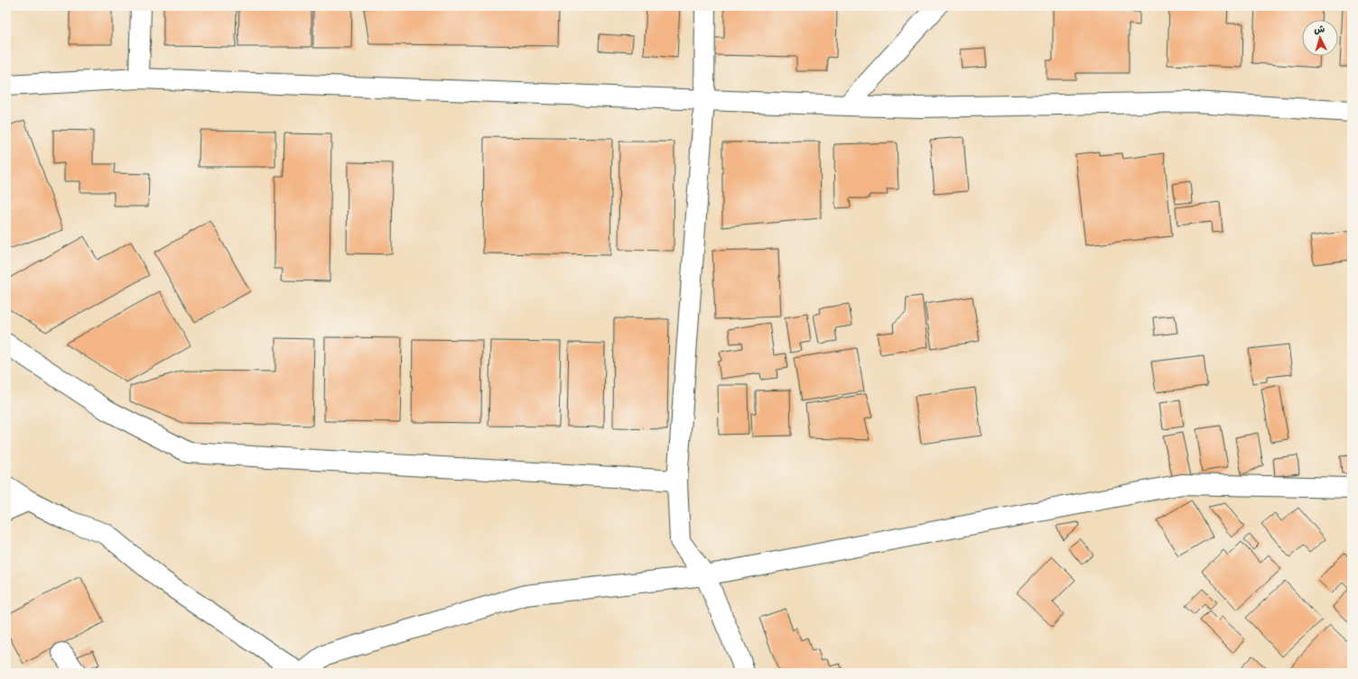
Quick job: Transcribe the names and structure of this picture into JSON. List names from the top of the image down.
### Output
{
  "north": "top"
}
